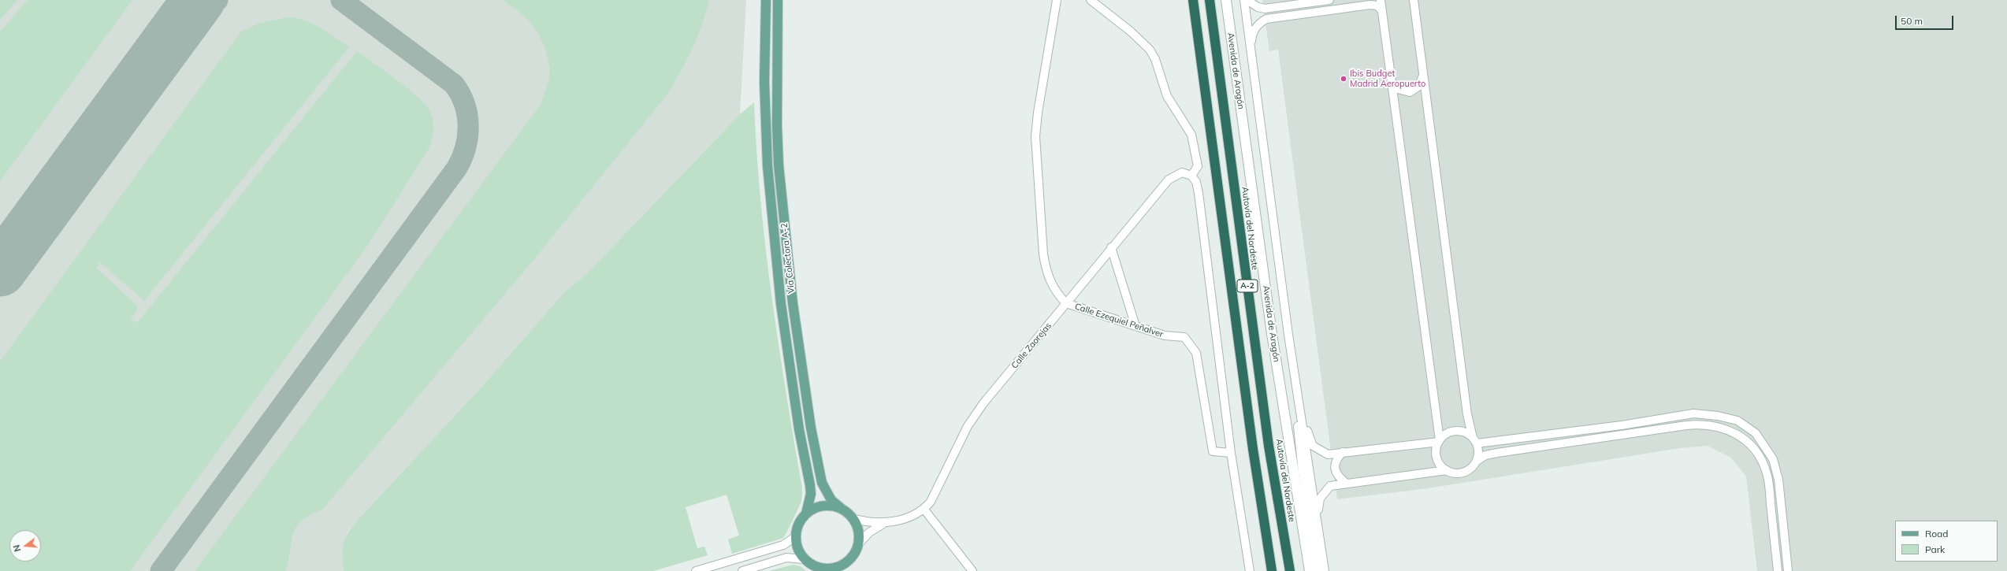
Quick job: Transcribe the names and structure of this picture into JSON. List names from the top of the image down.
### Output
{
  "streets": {
    "highway": ["Autovía del Nordeste", "A-2"],
    "main road": ["Vía Colectora A-2"],
    "street": ["Avenida de Aragón", "Calle Ezequiel Peñalver", "Calle Zaorejas"]
  },
  "crossings": [
    ["Calle Ezequiel Peñalver", "Calle Zaorejas"]
  ],
  "places": ["Ibis Budget Madrid Aeropuerto"],
  "legend": ["Road", "Park"],
  "scale_bar": "50 m",
  "north": "left"
}
